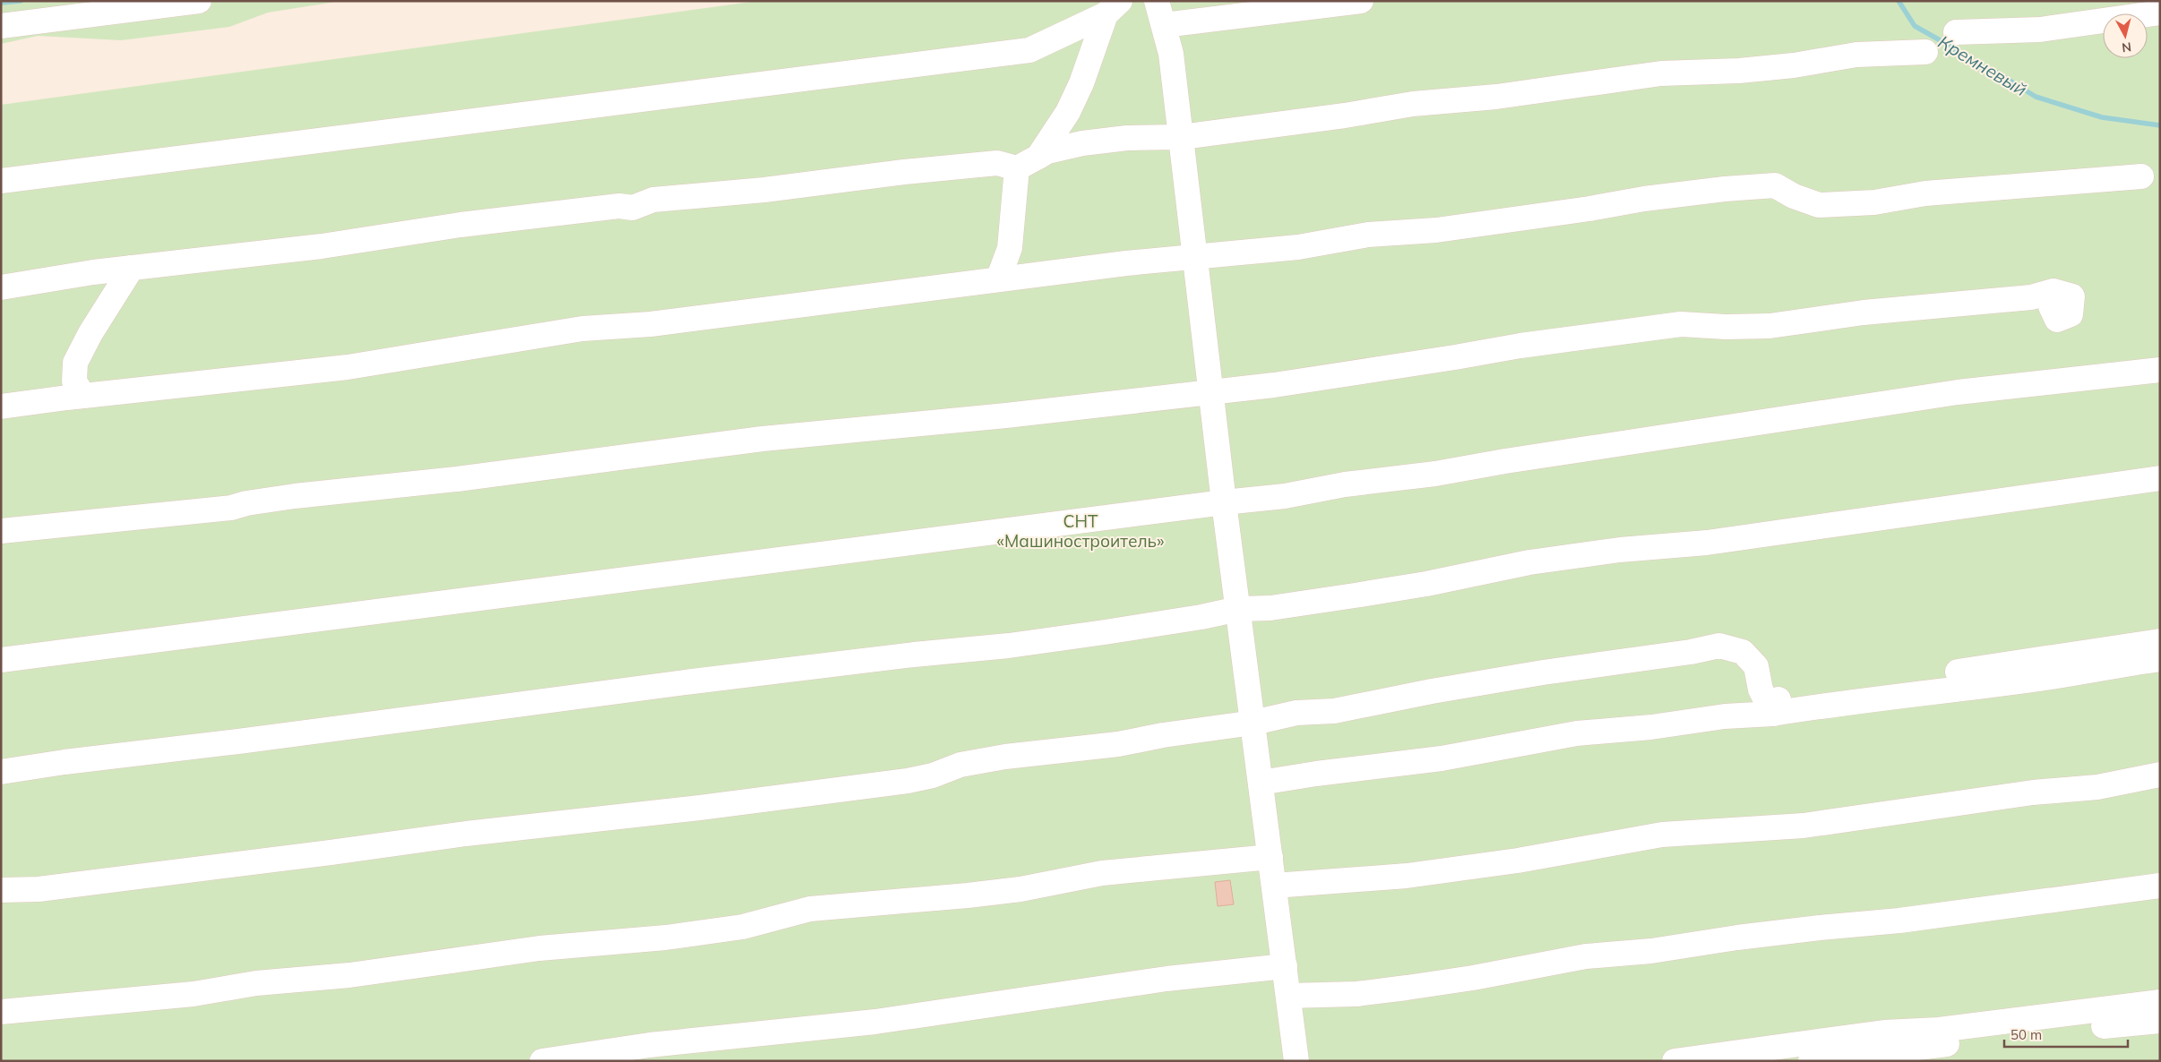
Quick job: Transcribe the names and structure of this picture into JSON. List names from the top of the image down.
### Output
{
  "water": ["Кремневый"],
  "parks": ["СНТ «Машиностроитель»"],
  "scale_bar": "50 m",
  "north": "bottom"
}
